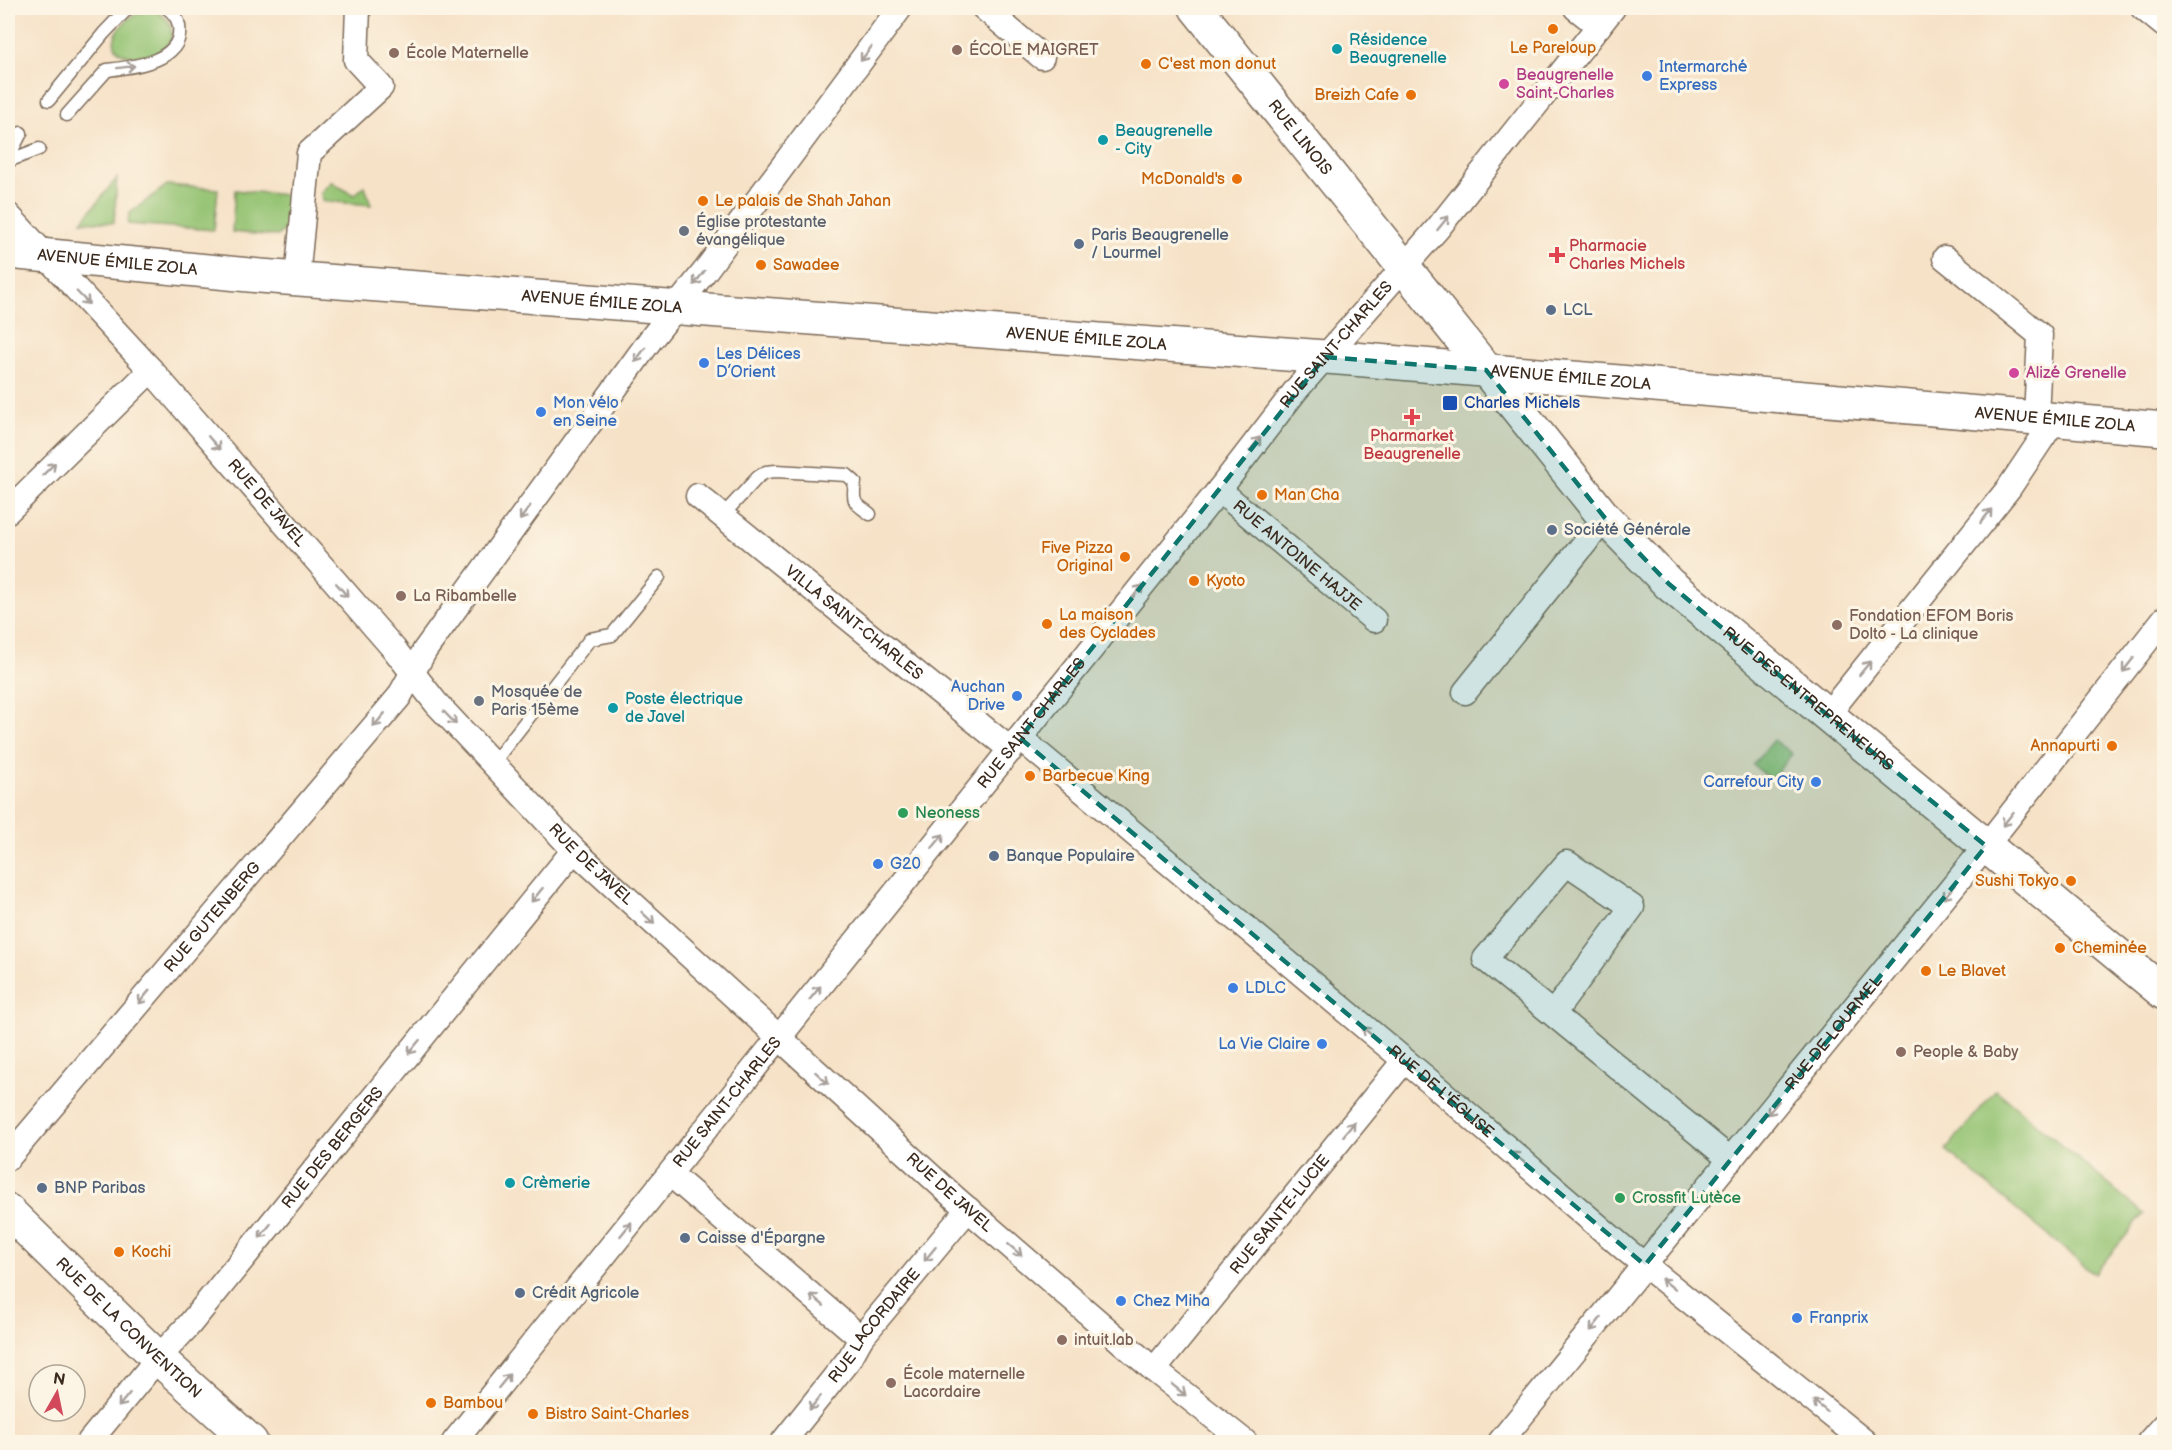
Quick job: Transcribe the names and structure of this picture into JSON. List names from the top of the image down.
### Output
{
  "streets": {
    "main road": [
      "RUE LINOIS",
      "AVENUE ÉMILE ZOLA",
      "RUE DES ENTREPRENEURS",
      "RUE DE LA CONVENTION"
    ],
    "street": [
      "RUE SAINT-CHARLES",
      "RUE DE JAVEL",
      "RUE ANTOINE HAJJE",
      "VILLA SAINT-CHARLES",
      "RUE GUTENBERG",
      "RUE DE LOURMEL",
      "RUE DE L'ÉGLISE",
      "RUE DES BERGERS",
      "RUE SAINTE-LUCIE",
      "RUE LACORDAIRE"
    ]
  },
  "crossings": [
    ["RUE LINOIS", "AVENUE ÉMILE ZOLA"],
    ["RUE LINOIS", "RUE SAINT-CHARLES"],
    ["RUE LINOIS", "RUE DES ENTREPRENEURS"],
    ["AVENUE ÉMILE ZOLA", "RUE SAINT-CHARLES"],
    ["AVENUE ÉMILE ZOLA", "RUE DE JAVEL"],
    ["AVENUE ÉMILE ZOLA", "RUE DES ENTREPRENEURS"],
    ["AVENUE ÉMILE ZOLA", "RUE GUTENBERG"],
    ["RUE SAINT-CHARLES", "RUE DE JAVEL"],
    ["RUE SAINT-CHARLES", "RUE ANTOINE HAJJE"],
    ["RUE SAINT-CHARLES", "VILLA SAINT-CHARLES"],
    ["RUE SAINT-CHARLES", "RUE DE L'ÉGLISE"],
    ["RUE DE JAVEL", "RUE GUTENBERG"],
    ["RUE DE JAVEL", "RUE DES BERGERS"],
    ["RUE DE JAVEL", "RUE SAINTE-LUCIE"],
    ["RUE DE JAVEL", "RUE LACORDAIRE"],
    ["VILLA SAINT-CHARLES", "RUE DE L'ÉGLISE"],
    ["RUE DES ENTREPRENEURS", "RUE DE LOURMEL"],
    ["RUE DE LOURMEL", "RUE DE L'ÉGLISE"],
    ["RUE DE L'ÉGLISE", "RUE SAINTE-LUCIE"],
    ["RUE DES BERGERS", "RUE DE LA CONVENTION"]
  ],
  "one_way": [
    "RUE SAINT-CHARLES",
    "RUE DE JAVEL",
    "RUE GUTENBERG",
    "RUE DE L'ÉGLISE",
    "RUE DES BERGERS",
    "RUE SAINTE-LUCIE",
    "RUE LACORDAIRE"
  ],
  "places": {
    "other": [
      "Le Pareloup",
      "Résidence Beaugrenelle",
      "ÉCOLE MAIGRET",
      "École Maternelle",
      "C'est mon donut",
      "Intermarché Express",
      "Beaugrenelle Saint-Charles",
      "Breizh Cafe",
      "Beaugrenelle - City",
      "McDonald's",
      "Le palais de Shah Jahan",
      "Église protestante évangélique",
      "Paris Beaugrenelle / Lourmel",
      "Sawadee",
      "LCL",
      "Les Délices D’Orient",
      "Alizé Grenelle",
      "Mon vélo en Seine",
      "Man Cha",
      "Société Générale",
      "Five Pizza Original",
      "Kyoto",
      "La Ribambelle",
      "La maison des Cyclades",
      "Fondation EFOM Boris Dolto - La clinique",
      "Auchan Drive",
      "Mosquée de Paris 15ème",
      "Poste électrique de Javel",
      "Annapurti",
      "Barbecue King",
      "Carrefour City",
      "Neoness",
      "Banque Populaire",
      "G20",
      "Sushi Tokyo",
      "Cheminée",
      "Le Blavet",
      "LDLC",
      "La Vie Claire",
      "People & Baby",
      "Crèmerie",
      "BNP Paribas",
      "Crossfit Lutèce",
      "Caisse d'Épargne",
      "Kochi",
      "Crédit Agricole",
      "Chez Miha",
      "Franprix",
      "intuit.lab",
      "École maternelle Lacordaire",
      "Bambou",
      "Bistro Saint-Charles"
    ],
    "health": ["Pharmacie Charles Michels", "Pharmarket Beaugrenelle"],
    "transit": ["Charles Michels"]
  },
  "north": "top"
}
